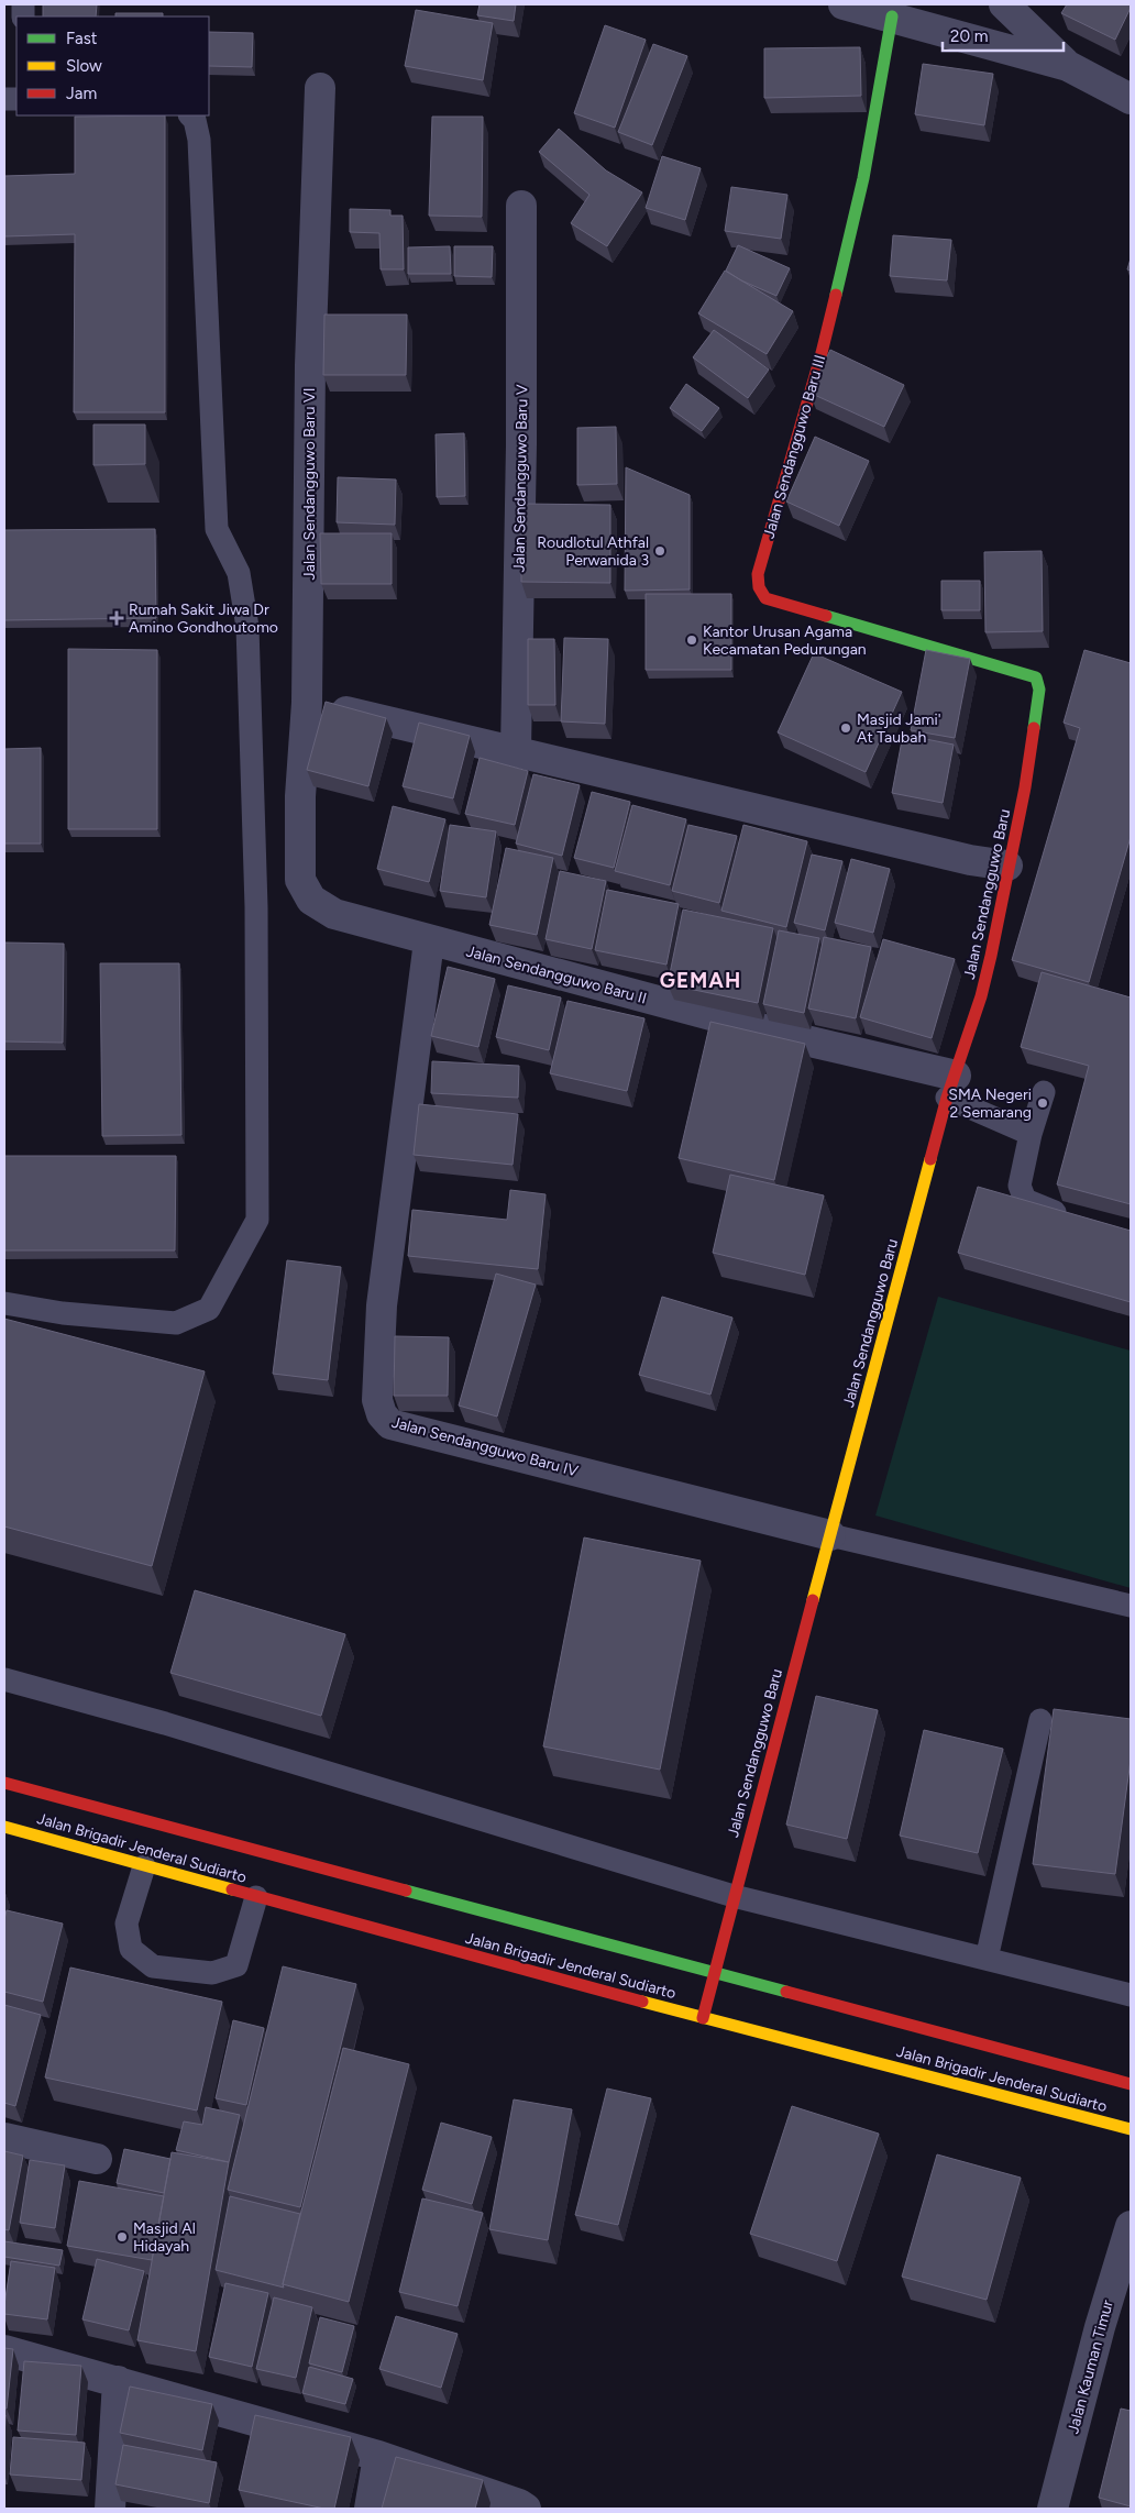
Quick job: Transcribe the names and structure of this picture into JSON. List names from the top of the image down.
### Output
{
  "streets": {
    "main road": ["Jalan Sendangguwo Baru III", "Jalan Sendangguwo Baru", "Jalan Brigadir Jenderal Sudiarto"],
    "street": [
      "Jalan Sendangguwo Baru V",
      "Jalan Sendangguwo Baru VI",
      "Jalan Sendangguwo Baru II",
      "Jalan Sendangguwo Baru IV",
      "Jalan Kauman Timur"
    ]
  },
  "crossings": [
    ["Jalan Sendangguwo Baru III", "Jalan Sendangguwo Baru"],
    ["Jalan Sendangguwo Baru VI", "Jalan Sendangguwo Baru II"],
    ["Jalan Sendangguwo Baru", "Jalan Sendangguwo Baru II"],
    ["Jalan Sendangguwo Baru", "Jalan Sendangguwo Baru IV"],
    ["Jalan Sendangguwo Baru", "Jalan Brigadir Jenderal Sudiarto"],
    ["Jalan Sendangguwo Baru II", "Jalan Sendangguwo Baru IV"]
  ],
  "districts": ["GEMAH"],
  "places": {
    "other": [
      "Roudlotul Athfal Perwanida 3",
      "Kantor Urusan Agama Kecamatan Pedurungan",
      "Masjid Jami' At Taubah",
      "SMA Negeri 2 Semarang",
      "Masjid Al Hidayah"
    ],
    "health": ["Rumah Sakit Jiwa Dr Amino Gondhoutomo"]
  },
  "legend": ["Fast", "Slow", "Jam"],
  "scale_bar": "20 m"
}
